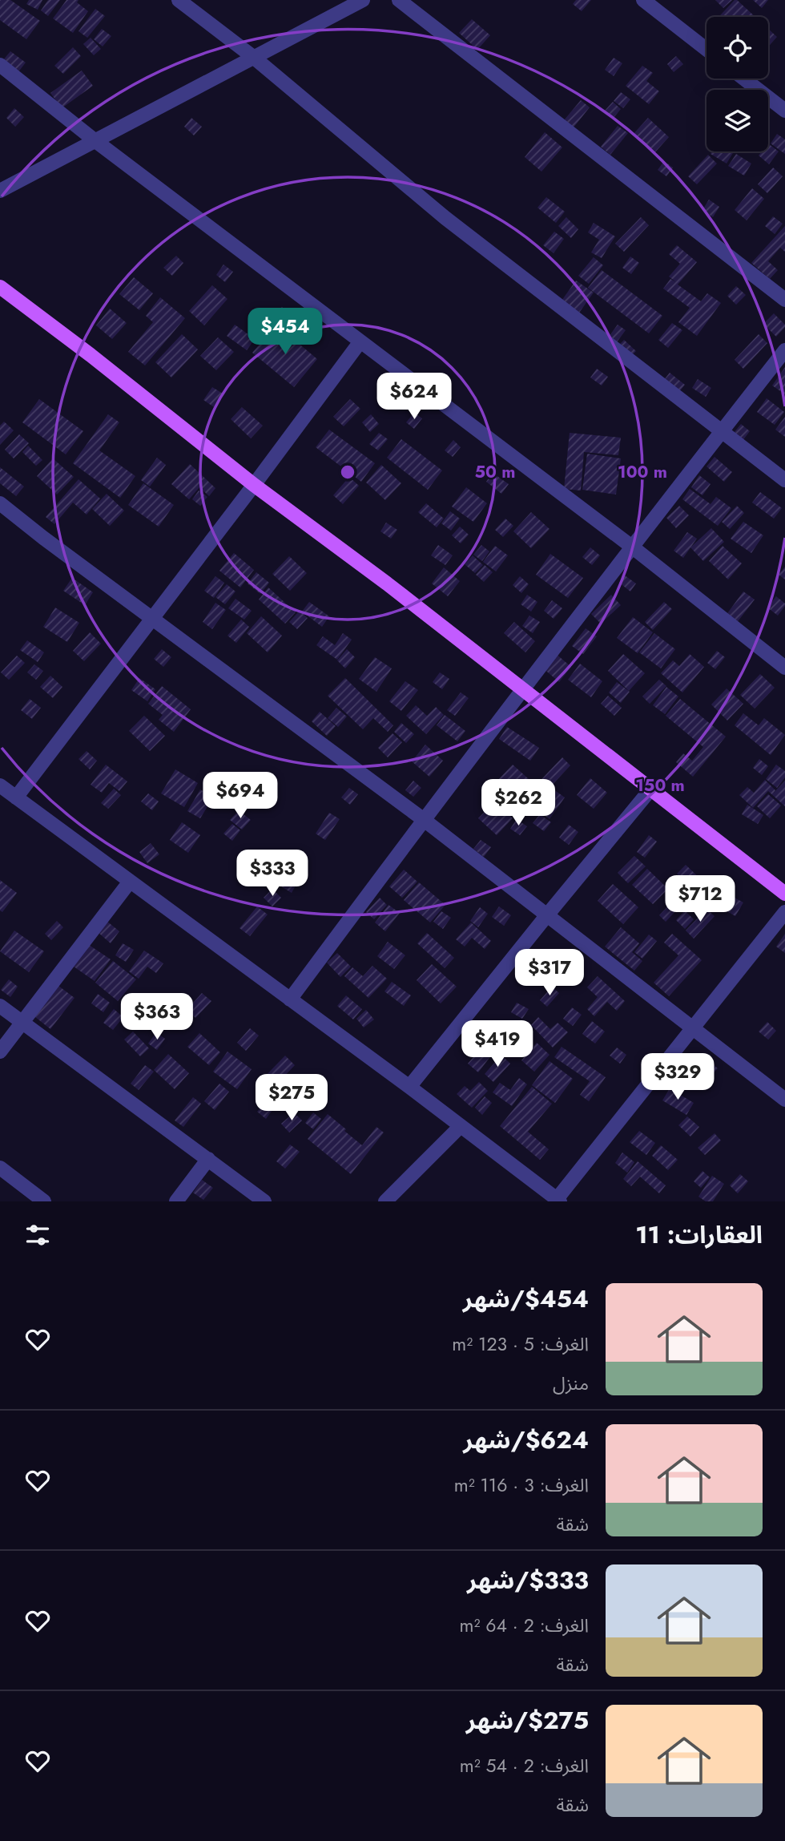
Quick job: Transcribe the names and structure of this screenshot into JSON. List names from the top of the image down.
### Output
{
  "page": {
    "price": [
      "$454",
      "$624",
      "$694",
      "$262",
      "$333",
      "$712",
      "$317",
      "$363",
      "$419",
      "$329",
      "$275"
    ],
    "heading": "العقارات: 11",
    "list": [
      {
        "name": "$454/شهر",
        "note": "الغرف: 5 · 123 m² · منزل"
      },
      {
        "name": "$624/شهر",
        "note": "الغرف: 3 · 116 m² · شقة"
      },
      {
        "name": "$333/شهر",
        "note": "الغرف: 2 · 64 m² · شقة"
      },
      {
        "name": "$275/شهر",
        "note": "الغرف: 2 · 54 m² · شقة"
      }
    ]
  },
  "rings": ["50 m", "100 m", "150 m"]
}
